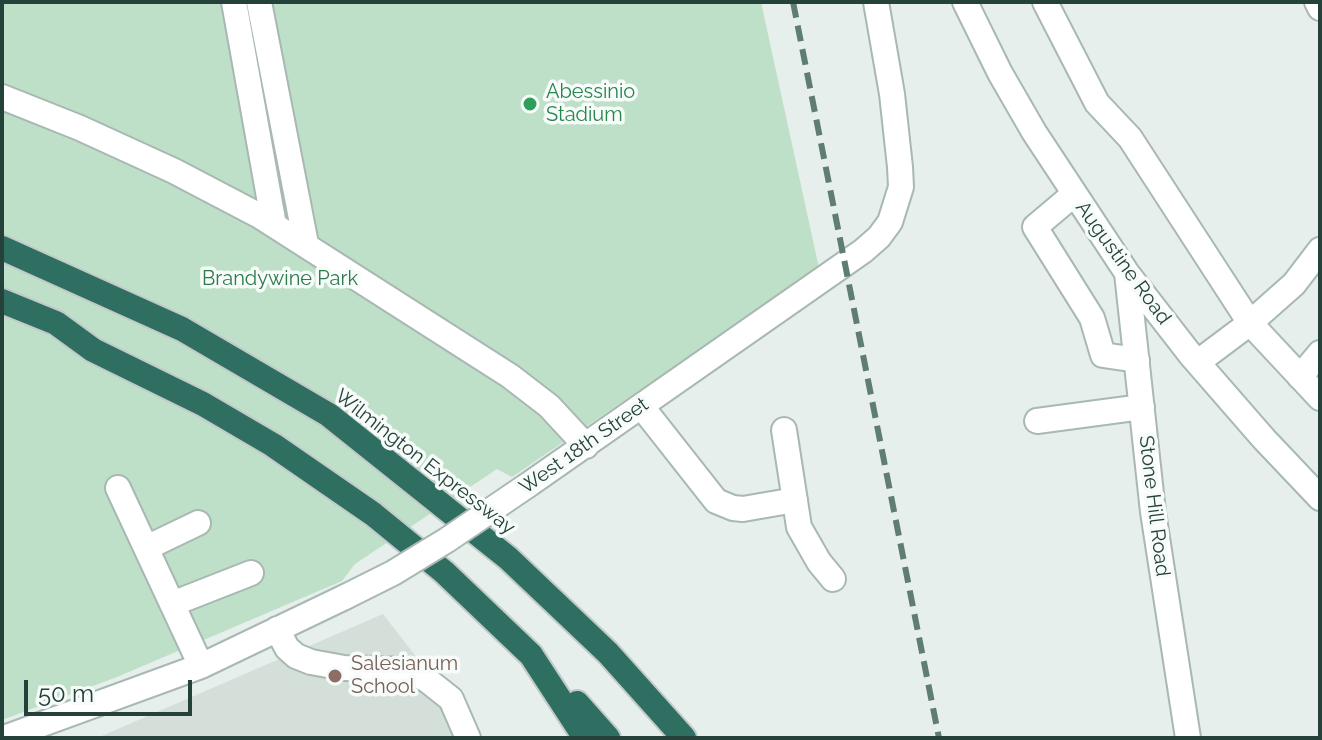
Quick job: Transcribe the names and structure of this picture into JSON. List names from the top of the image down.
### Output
{
  "streets": {
    "highway": ["Wilmington Expressway"],
    "street": ["Augustine Road", "West 18th Street", "Stone Hill Road"]
  },
  "crossings": [
    ["Augustine Road", "Stone Hill Road"]
  ],
  "parks": ["Brandywine Park"],
  "places": ["Abessinio Stadium", "Salesianum School"],
  "scale_bar": "50 m"
}
